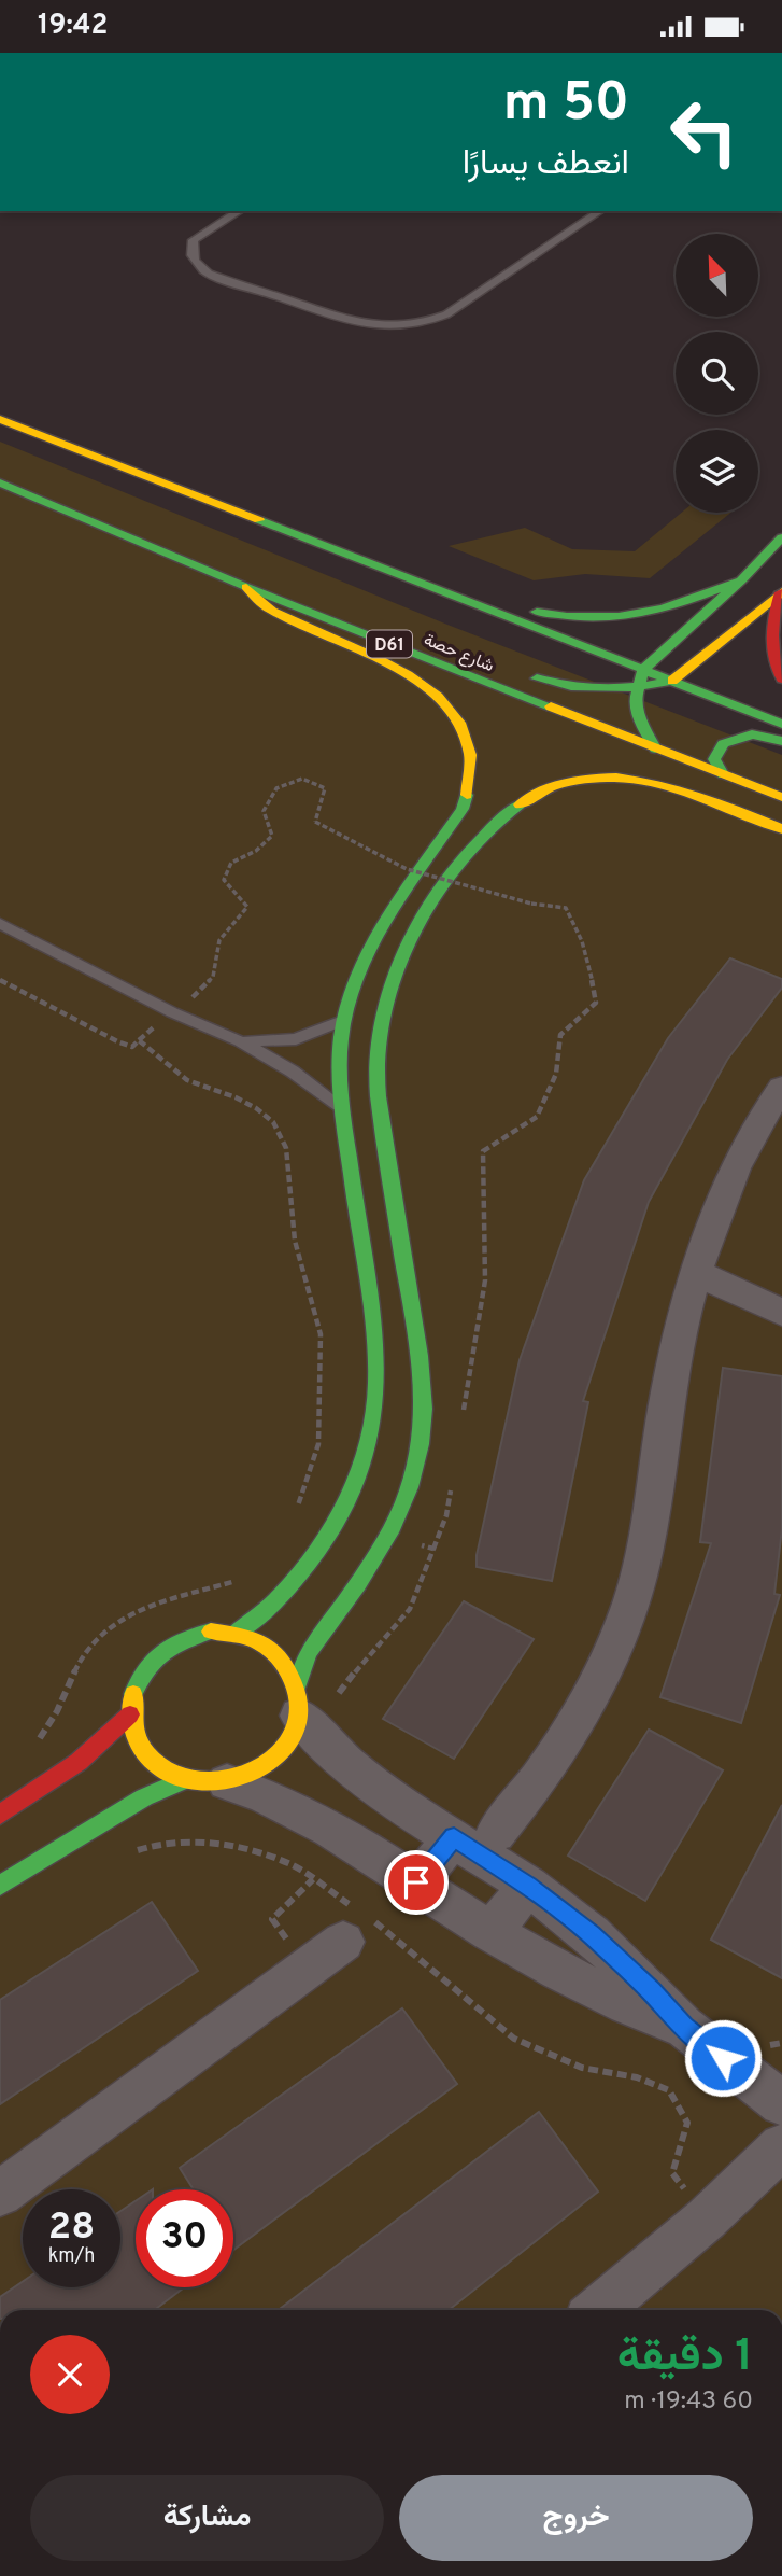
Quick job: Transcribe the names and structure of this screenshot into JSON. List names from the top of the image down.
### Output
{
  "streets": {
    "street": ["D61", "شارع حصة"]
  },
  "north": "top left",
  "page": {
    "status": "19:42",
    "turn": ["50 m", "انعطف يسارًا"],
    "speed": "28 km/h",
    "limit": "30",
    "heading": ["1 دقيقة", "60 m · 19:43"],
    "buttons": ["خروج", "مشاركة"]
  }
}
